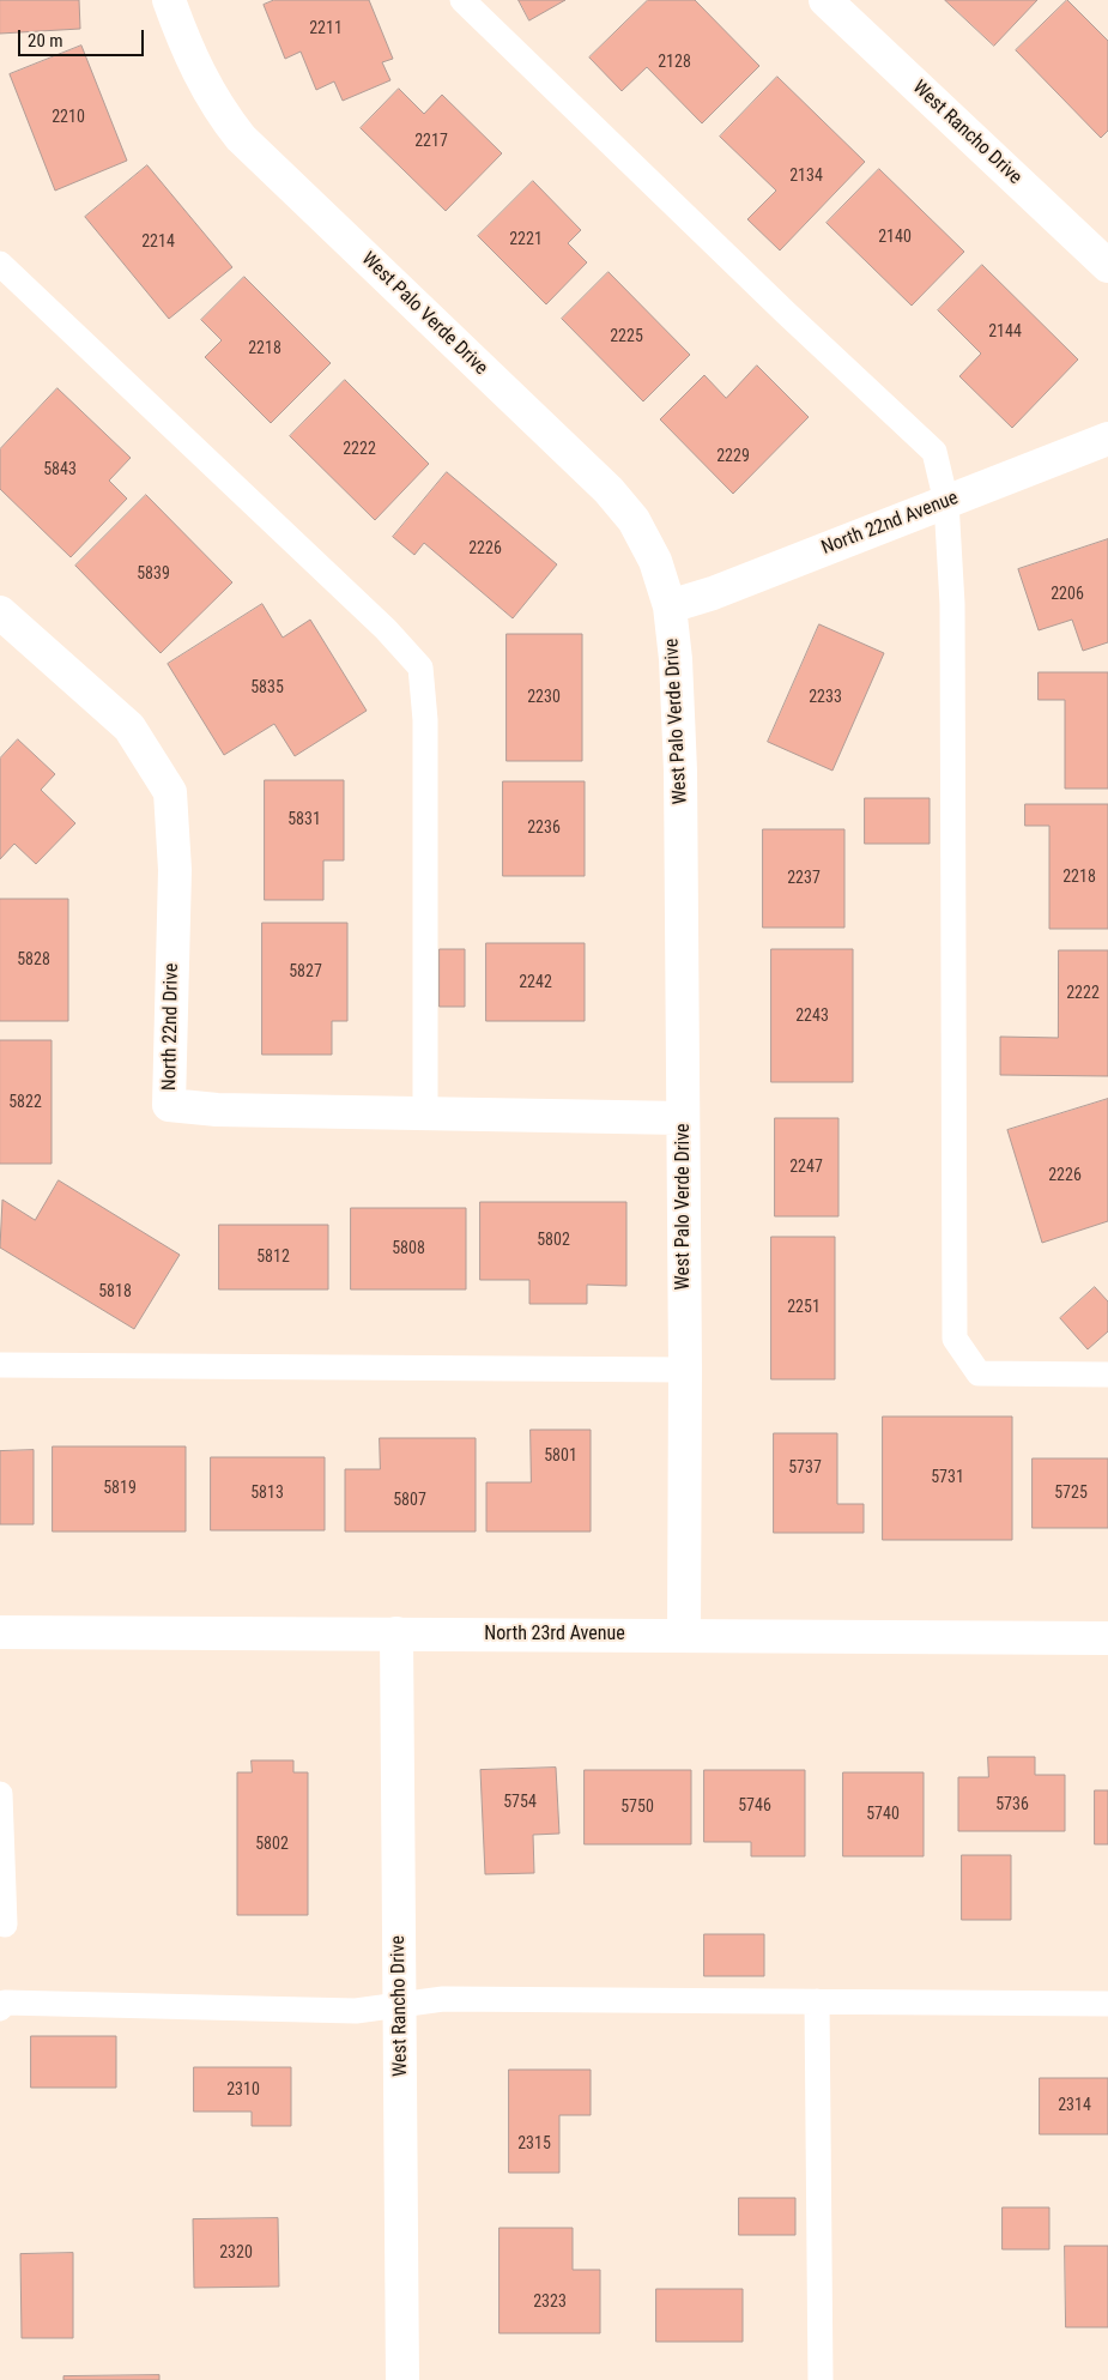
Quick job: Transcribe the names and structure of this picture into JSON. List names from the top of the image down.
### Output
{
  "streets": {
    "street": [
      "West Rancho Drive",
      "West Palo Verde Drive",
      "North 22nd Avenue",
      "North 22nd Drive",
      "North 23rd Avenue"
    ]
  },
  "crossings": [
    ["West Rancho Drive", "North 23rd Avenue"],
    ["West Palo Verde Drive", "North 22nd Avenue"],
    ["West Palo Verde Drive", "North 22nd Drive"],
    ["West Palo Verde Drive", "North 23rd Avenue"]
  ],
  "house_numbers": [
    "2211",
    "2128",
    "2210",
    "2217",
    "2134",
    "2140",
    "2221",
    "2214",
    "2144",
    "2225",
    "2218",
    "2222",
    "2229",
    "5843",
    "2226",
    "5839",
    "2206",
    "5835",
    "2230",
    "2233",
    "5831",
    "2236",
    "2218",
    "2237",
    "5828",
    "5827",
    "2242",
    "2222",
    "2243",
    "5822",
    "2247",
    "2226",
    "5802",
    "5808",
    "5812",
    "5818",
    "2251",
    "5801",
    "5737",
    "5731",
    "5819",
    "5813",
    "5725",
    "5807",
    "5754",
    "5736",
    "5746",
    "5750",
    "5740",
    "5802",
    "2310",
    "2314",
    "2315",
    "2320",
    "2323"
  ],
  "scale_bar": "20 m"
}
